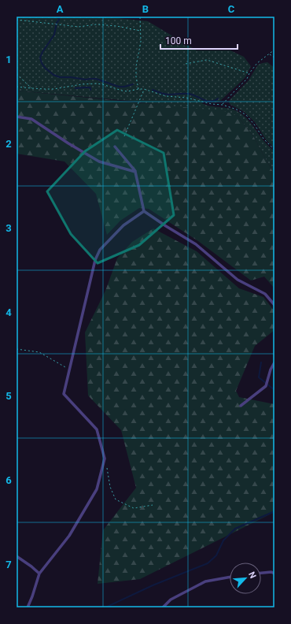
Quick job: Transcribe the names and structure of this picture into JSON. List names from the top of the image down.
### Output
{
  "scale_bar": "100 m",
  "north": "top right",
  "grid": {
    "columns": ["A", "B", "C"],
    "rows": [
      "1",
      "2",
      "3",
      "4",
      "5",
      "6",
      "7"
    ]
  }
}
